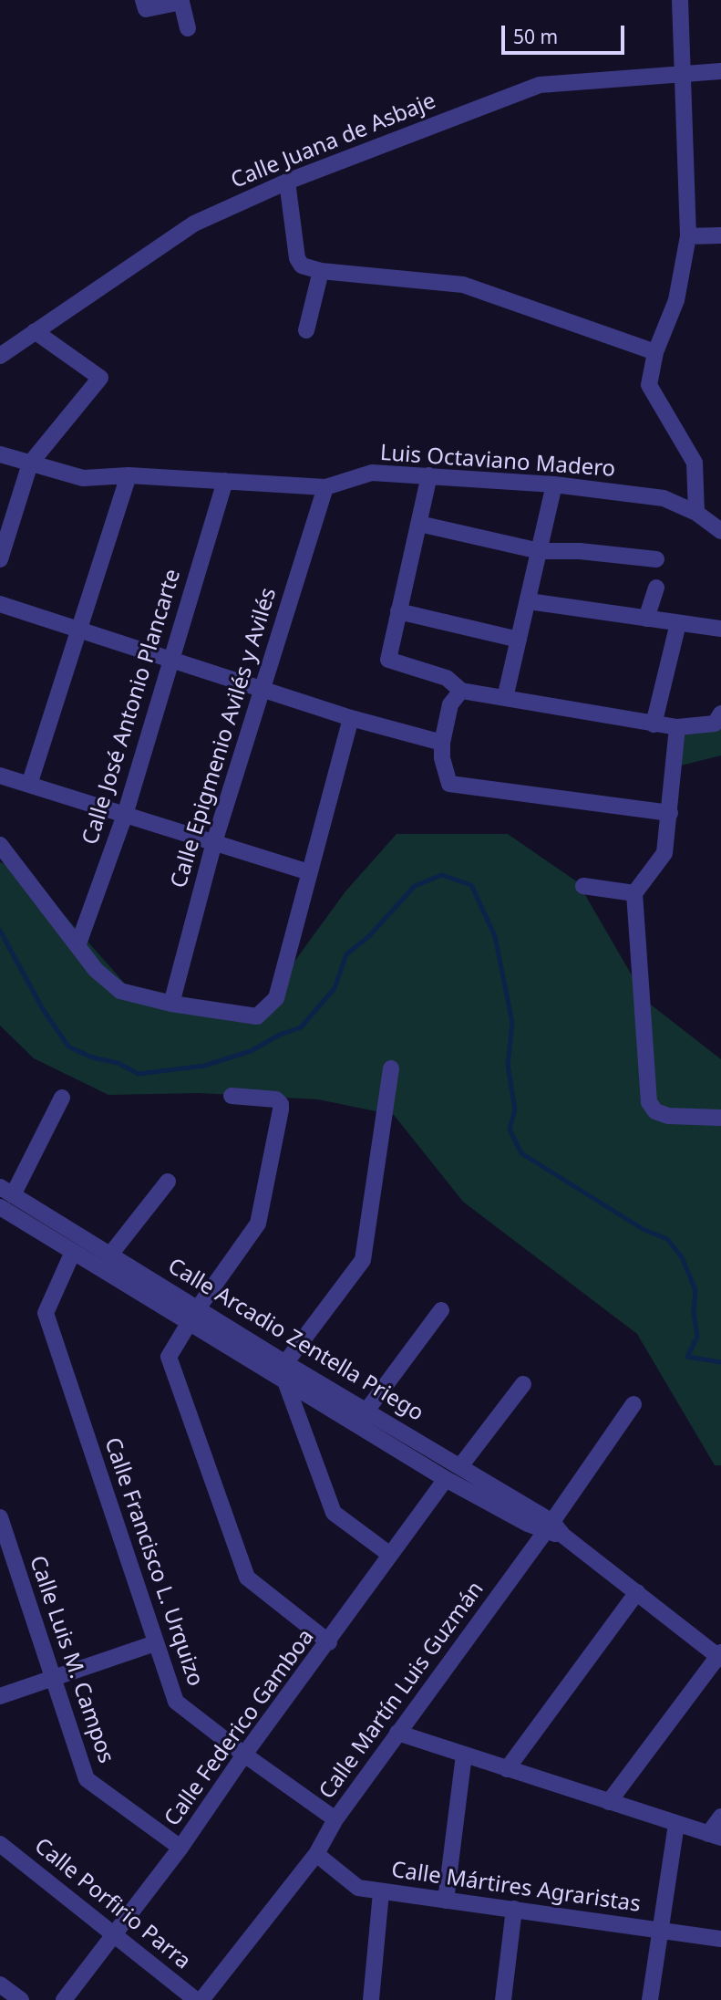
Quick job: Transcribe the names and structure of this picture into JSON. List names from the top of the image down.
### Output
{
  "streets": {
    "street": [
      "Calle Juana de Asbaje",
      "Luis Octaviano Madero",
      "Calle José Antonio Plancarte",
      "Calle Epigmenio Avilés y Avilés",
      "Calle Arcadio Zentella Priego",
      "Calle Francisco L. Urquizo",
      "Calle Luis M. Campos",
      "Calle Martín Luis Guzmán",
      "Calle Federico Gamboa",
      "Calle Mártires Agraristas",
      "Calle Porfirio Parra"
    ]
  },
  "crossings": [
    ["Luis Octaviano Madero", "Calle José Antonio Plancarte"],
    ["Luis Octaviano Madero", "Calle Epigmenio Avilés y Avilés"],
    ["Calle Arcadio Zentella Priego", "Calle Francisco L. Urquizo"],
    ["Calle Arcadio Zentella Priego", "Calle Martín Luis Guzmán"],
    ["Calle Arcadio Zentella Priego", "Calle Federico Gamboa"],
    ["Calle Francisco L. Urquizo", "Calle Martín Luis Guzmán"],
    ["Calle Francisco L. Urquizo", "Calle Federico Gamboa"],
    ["Calle Luis M. Campos", "Calle Federico Gamboa"],
    ["Calle Martín Luis Guzmán", "Calle Mártires Agraristas"],
    ["Calle Federico Gamboa", "Calle Porfirio Parra"]
  ],
  "scale_bar": "50 m"
}
